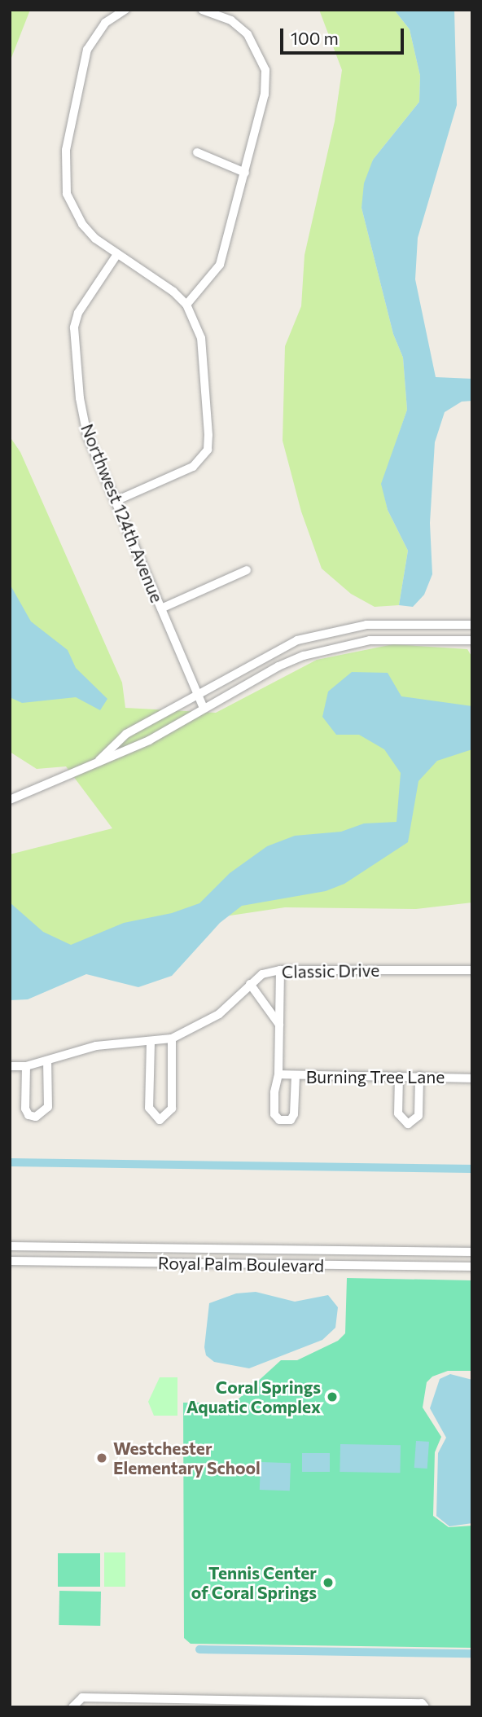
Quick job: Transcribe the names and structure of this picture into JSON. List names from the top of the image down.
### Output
{
  "streets": {
    "street": [
      "Northwest 124th Avenue",
      "Classic Drive",
      "Burning Tree Lane",
      "Royal Palm Boulevard"
    ]
  },
  "places": ["Coral Springs Aquatic Complex", "Westchester Elementary School", "Tennis Center of Coral Springs"],
  "scale_bar": "100 m"
}
